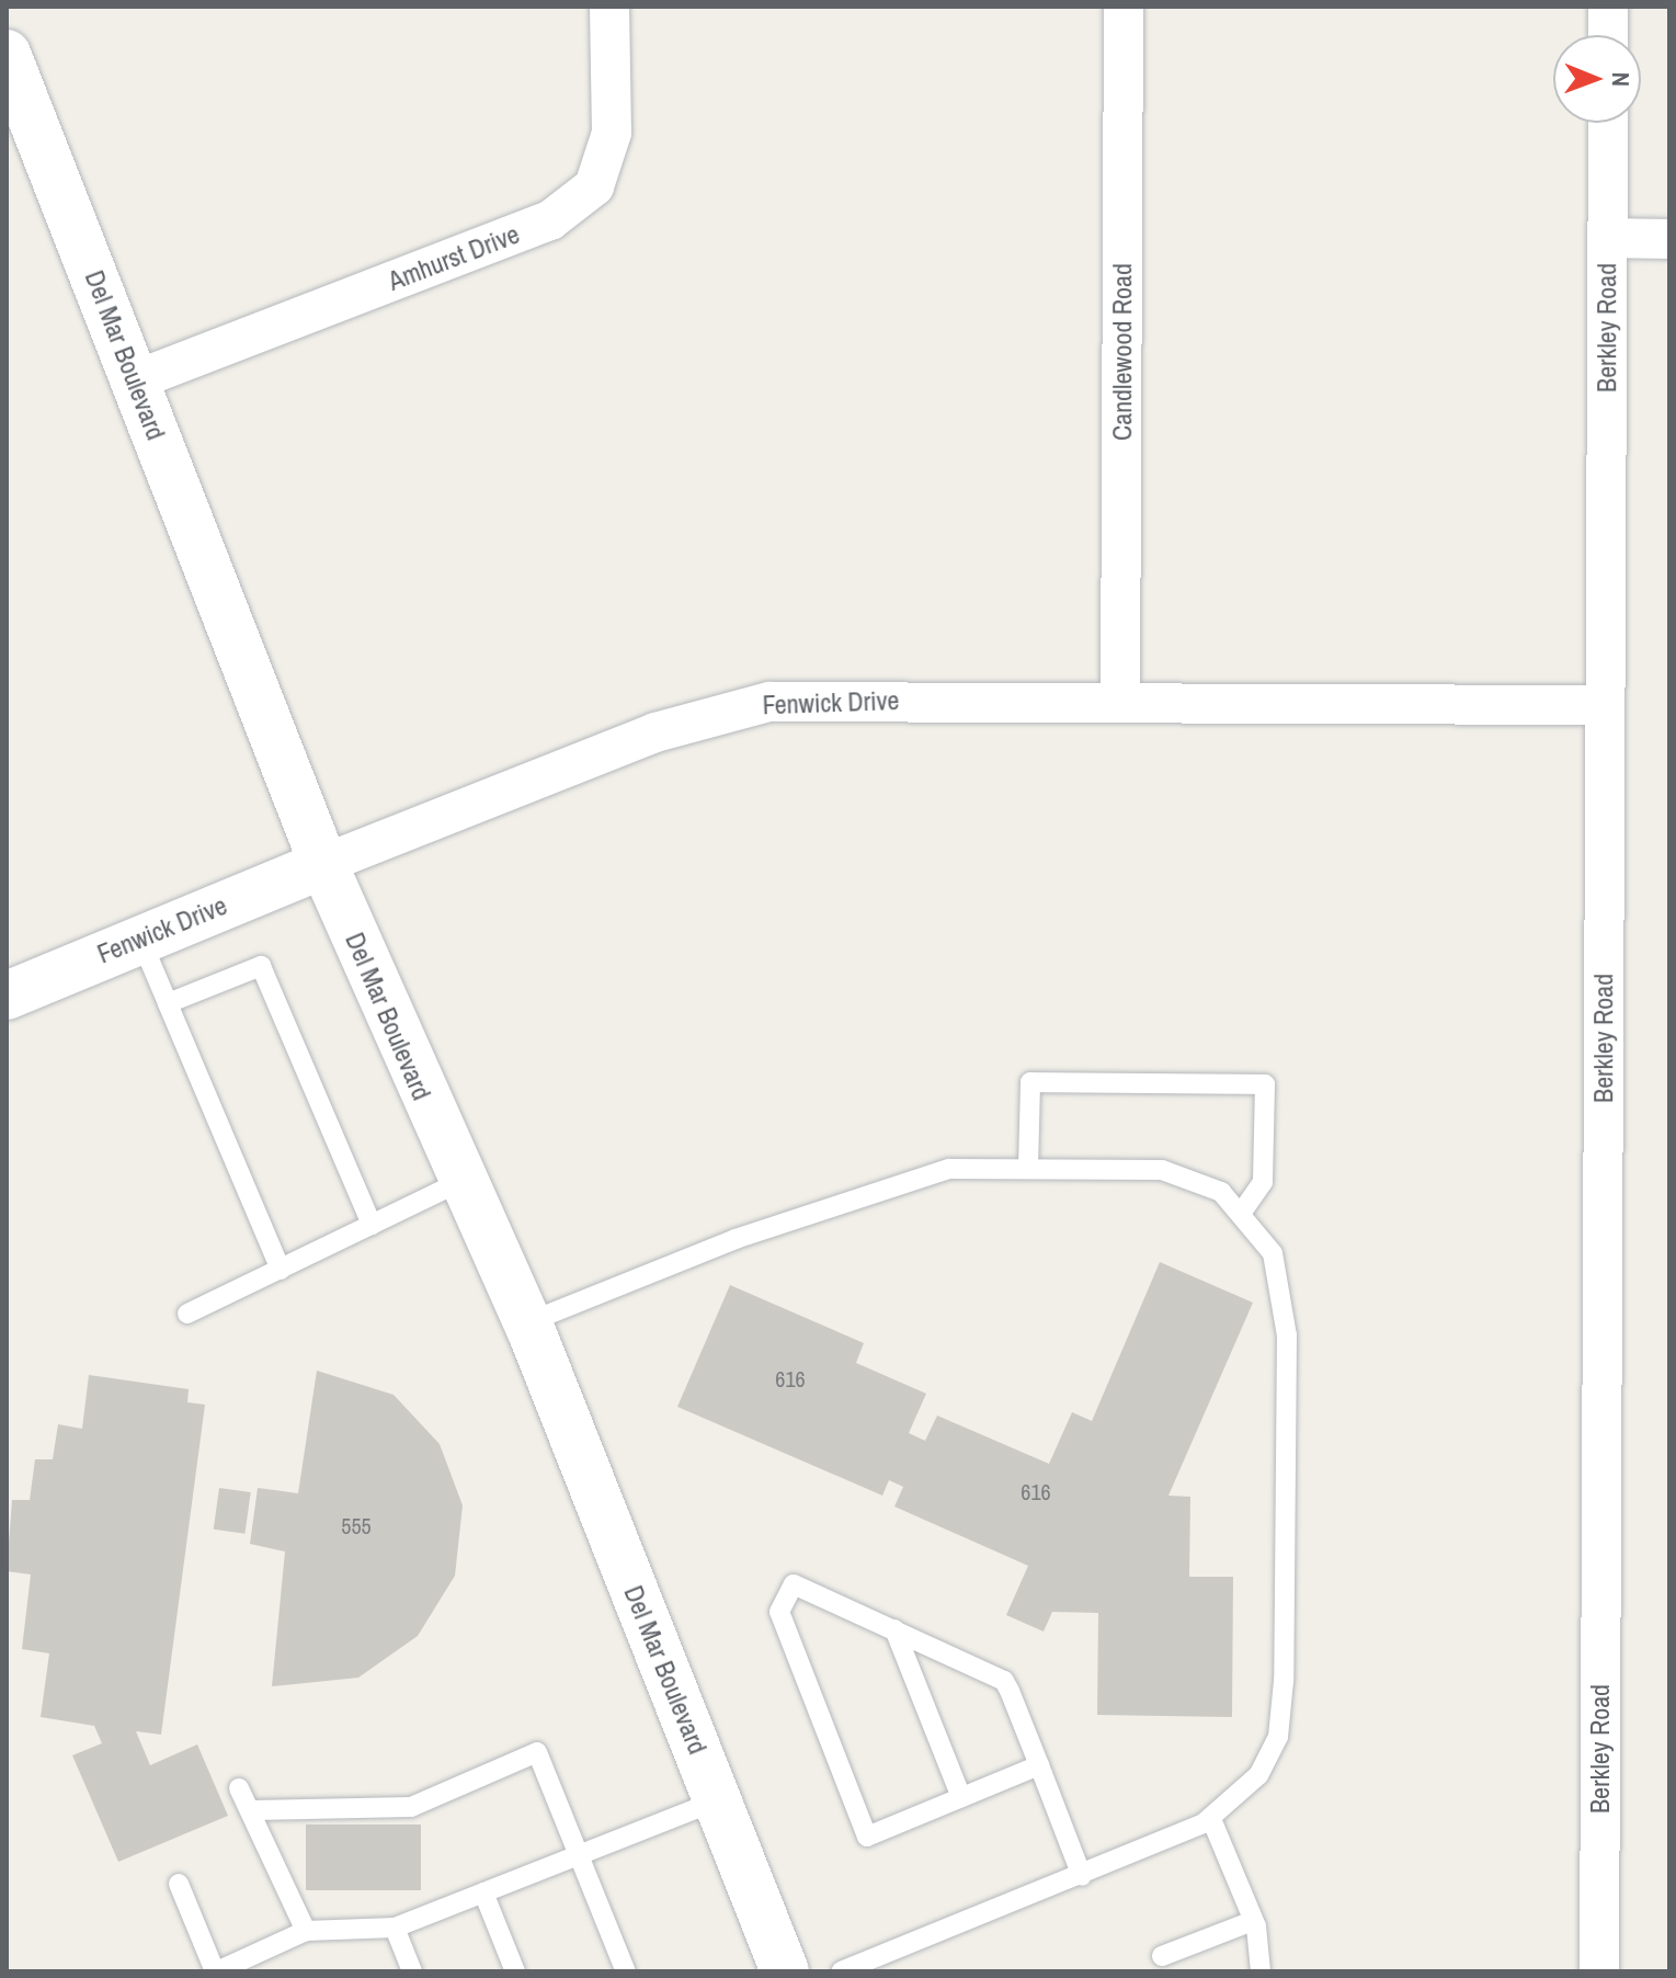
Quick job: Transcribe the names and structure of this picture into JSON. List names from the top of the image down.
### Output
{
  "streets": {
    "main road": ["Del Mar Boulevard", "Fenwick Drive"],
    "street": ["Amhurst Drive", "Berkley Road", "Candlewood Road"]
  },
  "crossings": [
    ["Amhurst Drive", "Del Mar Boulevard"],
    ["Berkley Road", "Fenwick Drive"],
    ["Candlewood Road", "Fenwick Drive"],
    ["Del Mar Boulevard", "Fenwick Drive"]
  ],
  "house_numbers": ["616", "616", "555"],
  "north": "right"
}
